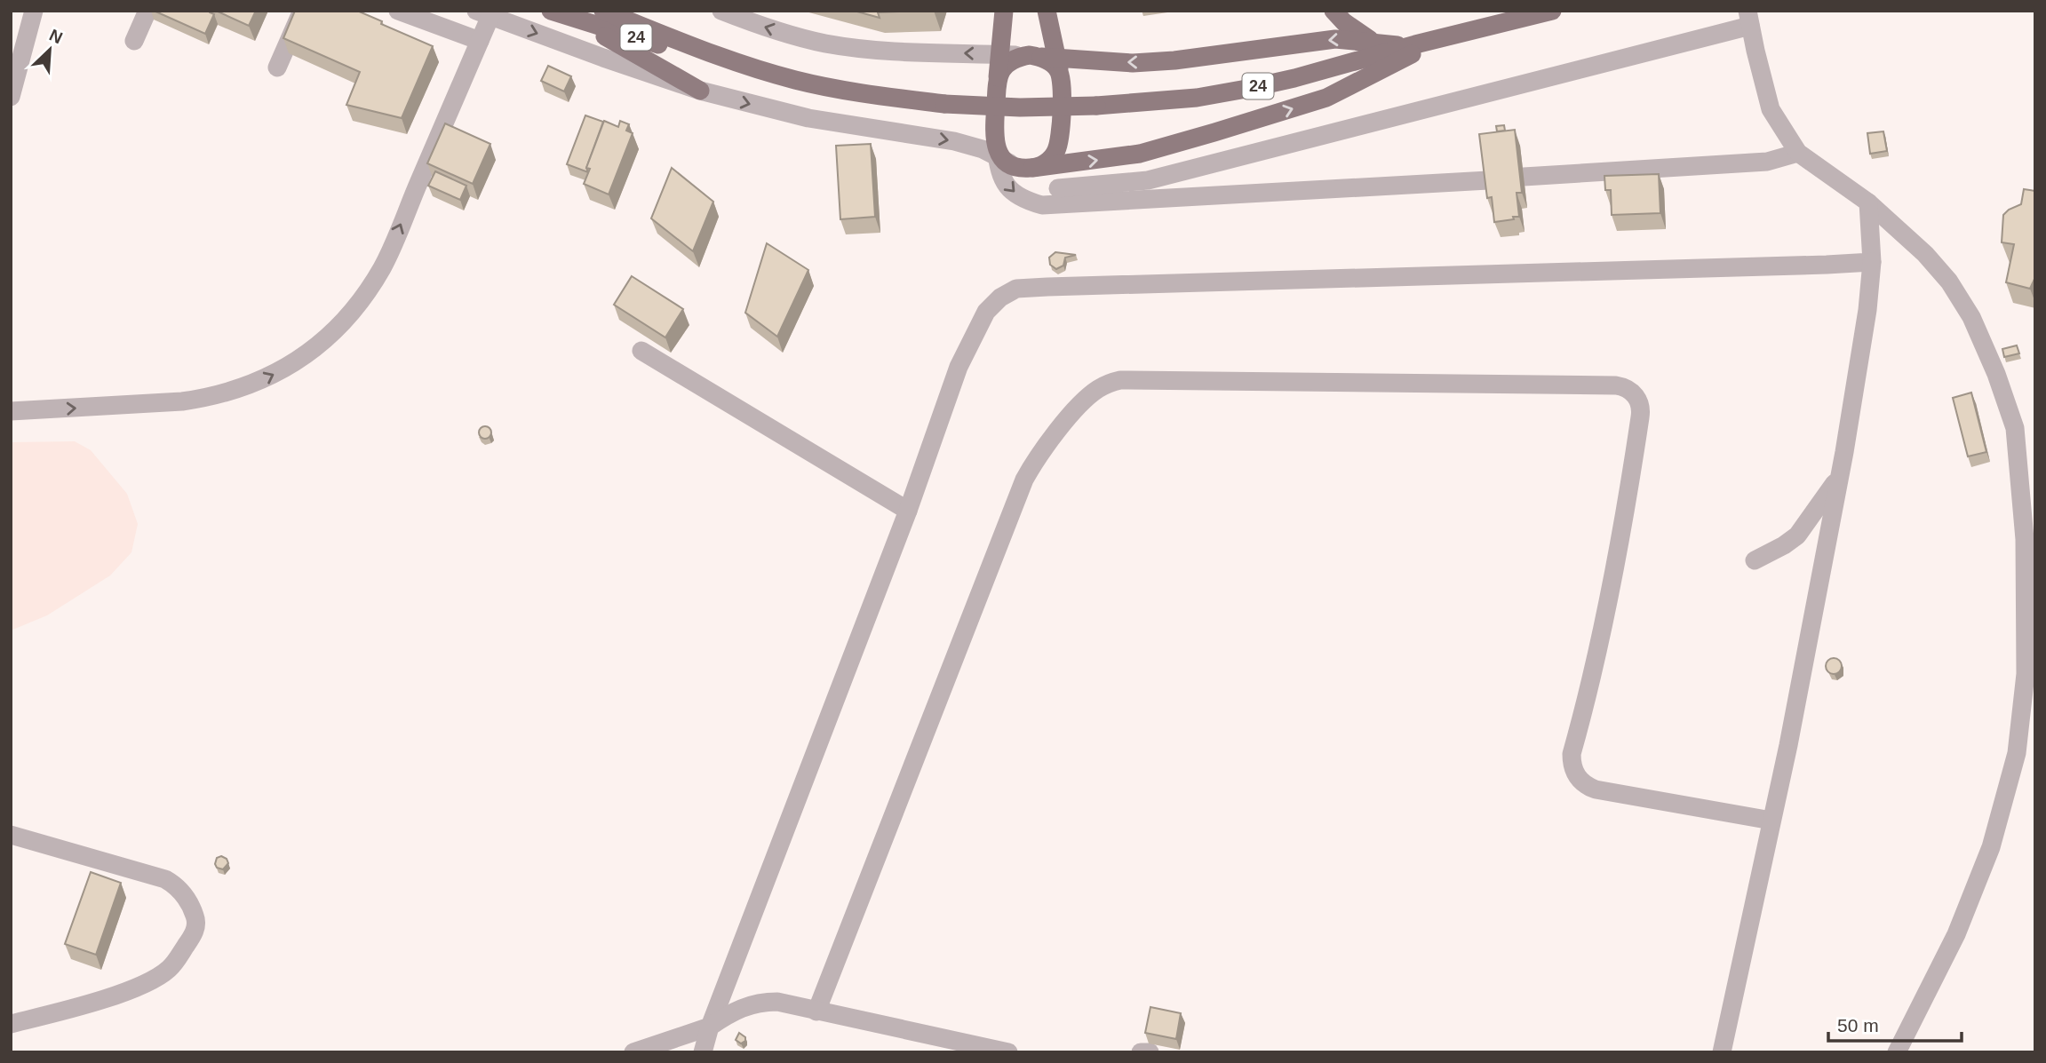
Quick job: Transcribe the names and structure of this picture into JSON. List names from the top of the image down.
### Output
{
  "streets": {
    "main road": ["24"]
  },
  "scale_bar": "50 m",
  "north": "top right"
}
